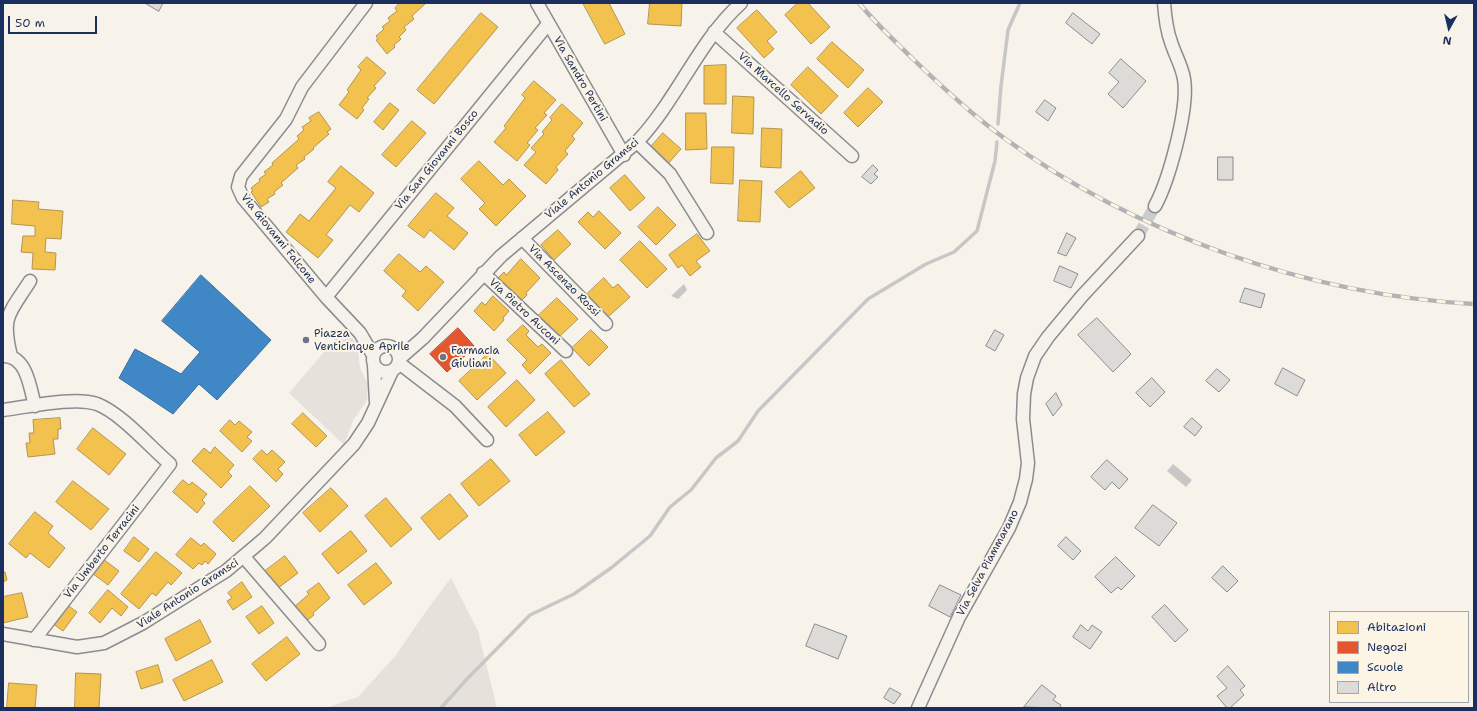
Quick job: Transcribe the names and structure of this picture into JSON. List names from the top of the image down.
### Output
{
  "streets": {
    "street": [
      "Via Sandro Pertini",
      "Via Marcello Servadio",
      "Via San Giovanni Bosco",
      "Viale Antonio Gramsci",
      "Via Giovanni Falcone",
      "Via Ascenzo Rossi",
      "Via Pietro Auconi",
      "Via Umberto Terracini",
      "Via Selva Piammarano"
    ]
  },
  "crossings": [
    ["Via Sandro Pertini", "Via San Giovanni Bosco"],
    ["Via Sandro Pertini", "Viale Antonio Gramsci"],
    ["Via Marcello Servadio", "Viale Antonio Gramsci"],
    ["Via San Giovanni Bosco", "Via Giovanni Falcone"],
    ["Viale Antonio Gramsci", "Via Ascenzo Rossi"],
    ["Viale Antonio Gramsci", "Via Pietro Auconi"],
    ["Viale Antonio Gramsci", "Via Umberto Terracini"]
  ],
  "places": ["Piazza Venticinque Aprile", "Farmacia Giuliani"],
  "legend": [
    "Abitazioni",
    "Negozi",
    "Scuole",
    "Altro"
  ],
  "scale_bar": "50 m",
  "north": "bottom"
}
